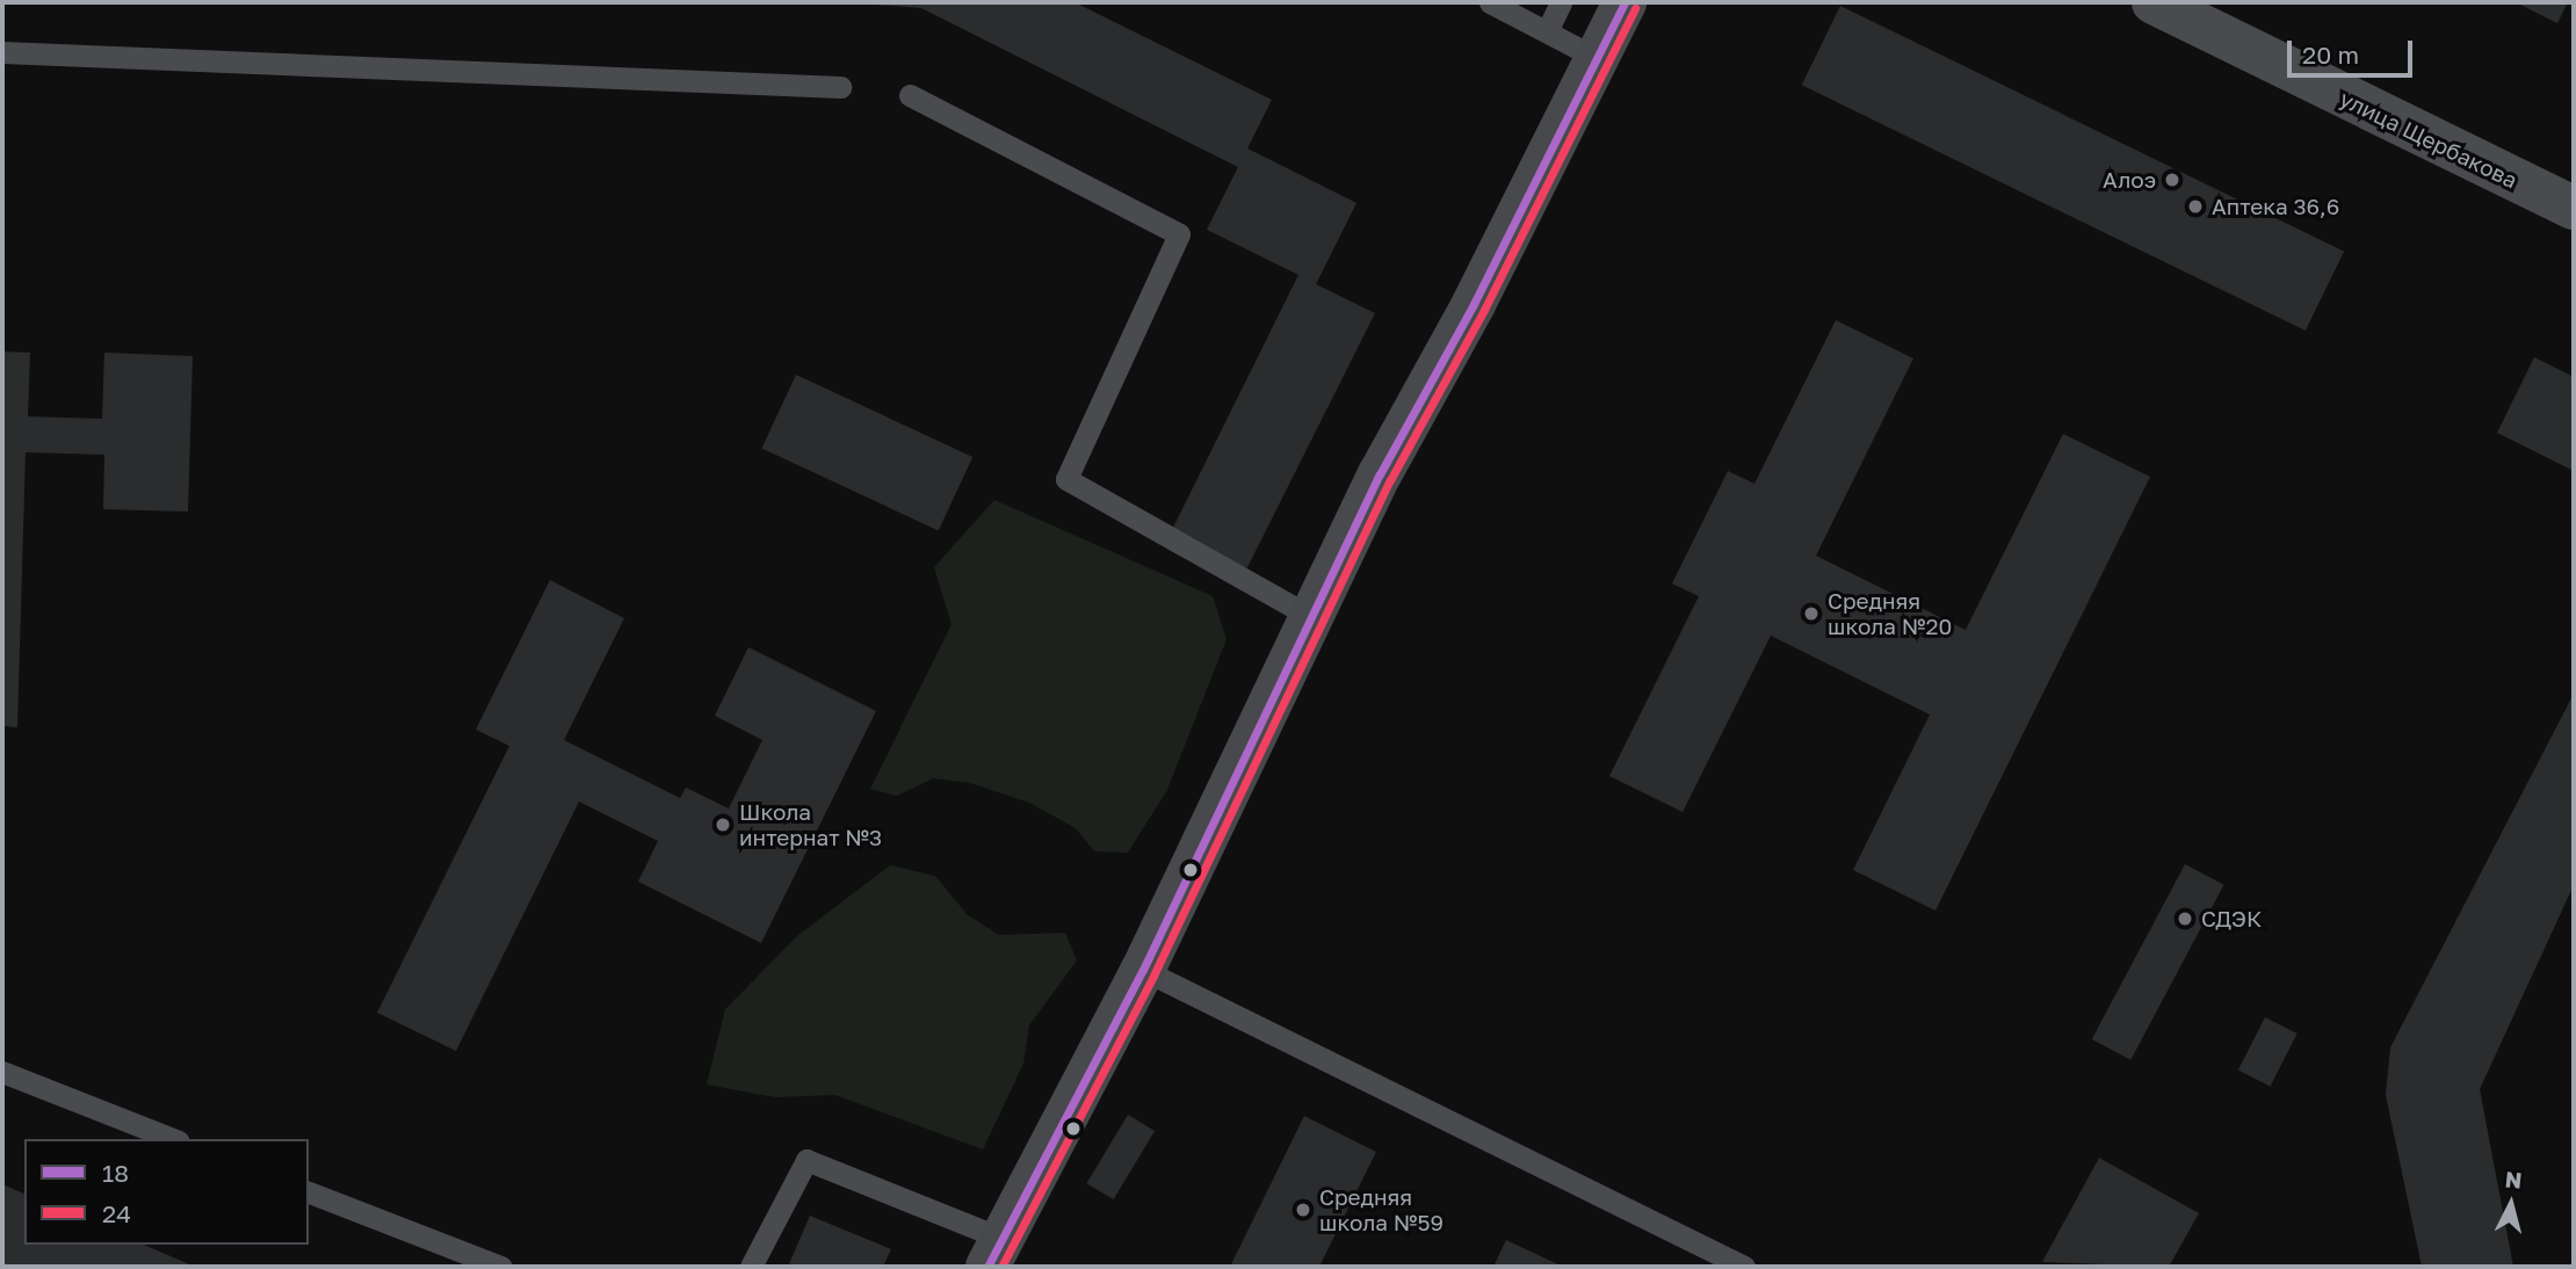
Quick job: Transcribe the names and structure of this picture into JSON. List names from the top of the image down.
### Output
{
  "streets": {
    "street": ["улица Щербакова"]
  },
  "places": [
    "Алоэ",
    "Аптека 36,6",
    "Средняя школа №20",
    "Школа интернат №3",
    "СДЭК",
    "Средняя школа №59"
  ],
  "lines": ["transit line 18", "transit line 24"],
  "legend": ["18", "24"],
  "scale_bar": "20 m",
  "north": "top"
}
